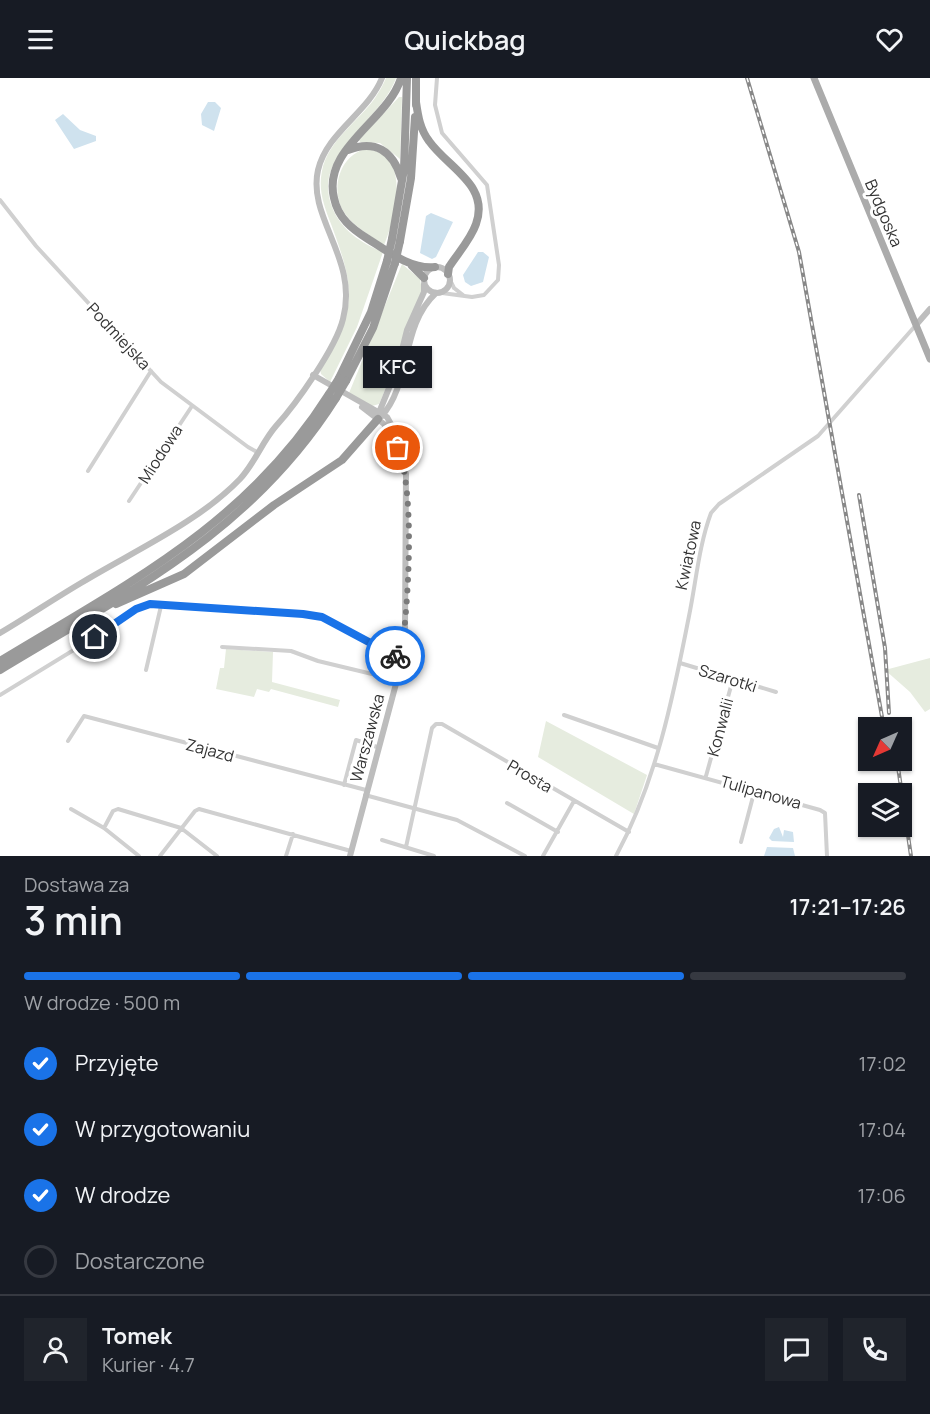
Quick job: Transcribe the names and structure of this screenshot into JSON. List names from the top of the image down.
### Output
{
  "streets": {
    "main road": ["Bydgoska"],
    "street": [
      "Podmiejska",
      "Miodowa",
      "Kwiatowa",
      "Szarotki",
      "Konwalii",
      "Warszawska",
      "Zajazd",
      "Prosta",
      "Tulipanowa"
    ]
  },
  "crossings": [
    ["Bydgoska", "Kwiatowa"],
    ["Podmiejska", "Miodowa"],
    ["Kwiatowa", "Szarotki"],
    ["Kwiatowa", "Prosta"],
    ["Kwiatowa", "Tulipanowa"],
    ["Szarotki", "Konwalii"],
    ["Konwalii", "Tulipanowa"],
    ["Warszawska", "Zajazd"],
    ["Zajazd", "Prosta"]
  ],
  "places": ["KFC"],
  "north": "bottom left",
  "page": {
    "header": "Quickbag",
    "bubble": "KFC",
    "heading": ["3 min", "Dostawa za", "17:21–17:26"],
    "panel": ["Tomek", "Kurier · 4.7"],
    "bar": "W drodze · 500 m",
    "list": [
      ["Przyjęte", "17:02"],
      ["W przygotowaniu", "17:04"],
      ["W drodze", "17:06"],
      "Dostarczone"
    ]
  }
}
